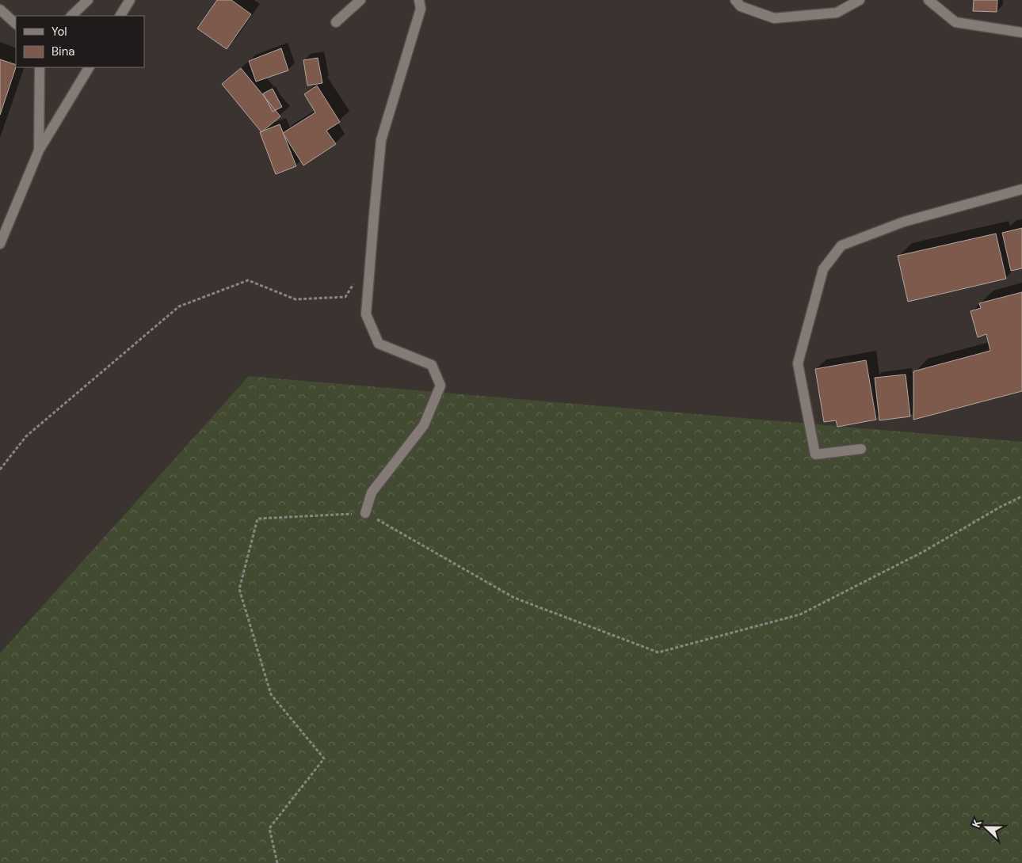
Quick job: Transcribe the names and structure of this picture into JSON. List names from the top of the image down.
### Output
{
  "legend": ["Yol", "Bina"],
  "north": "left"
}
